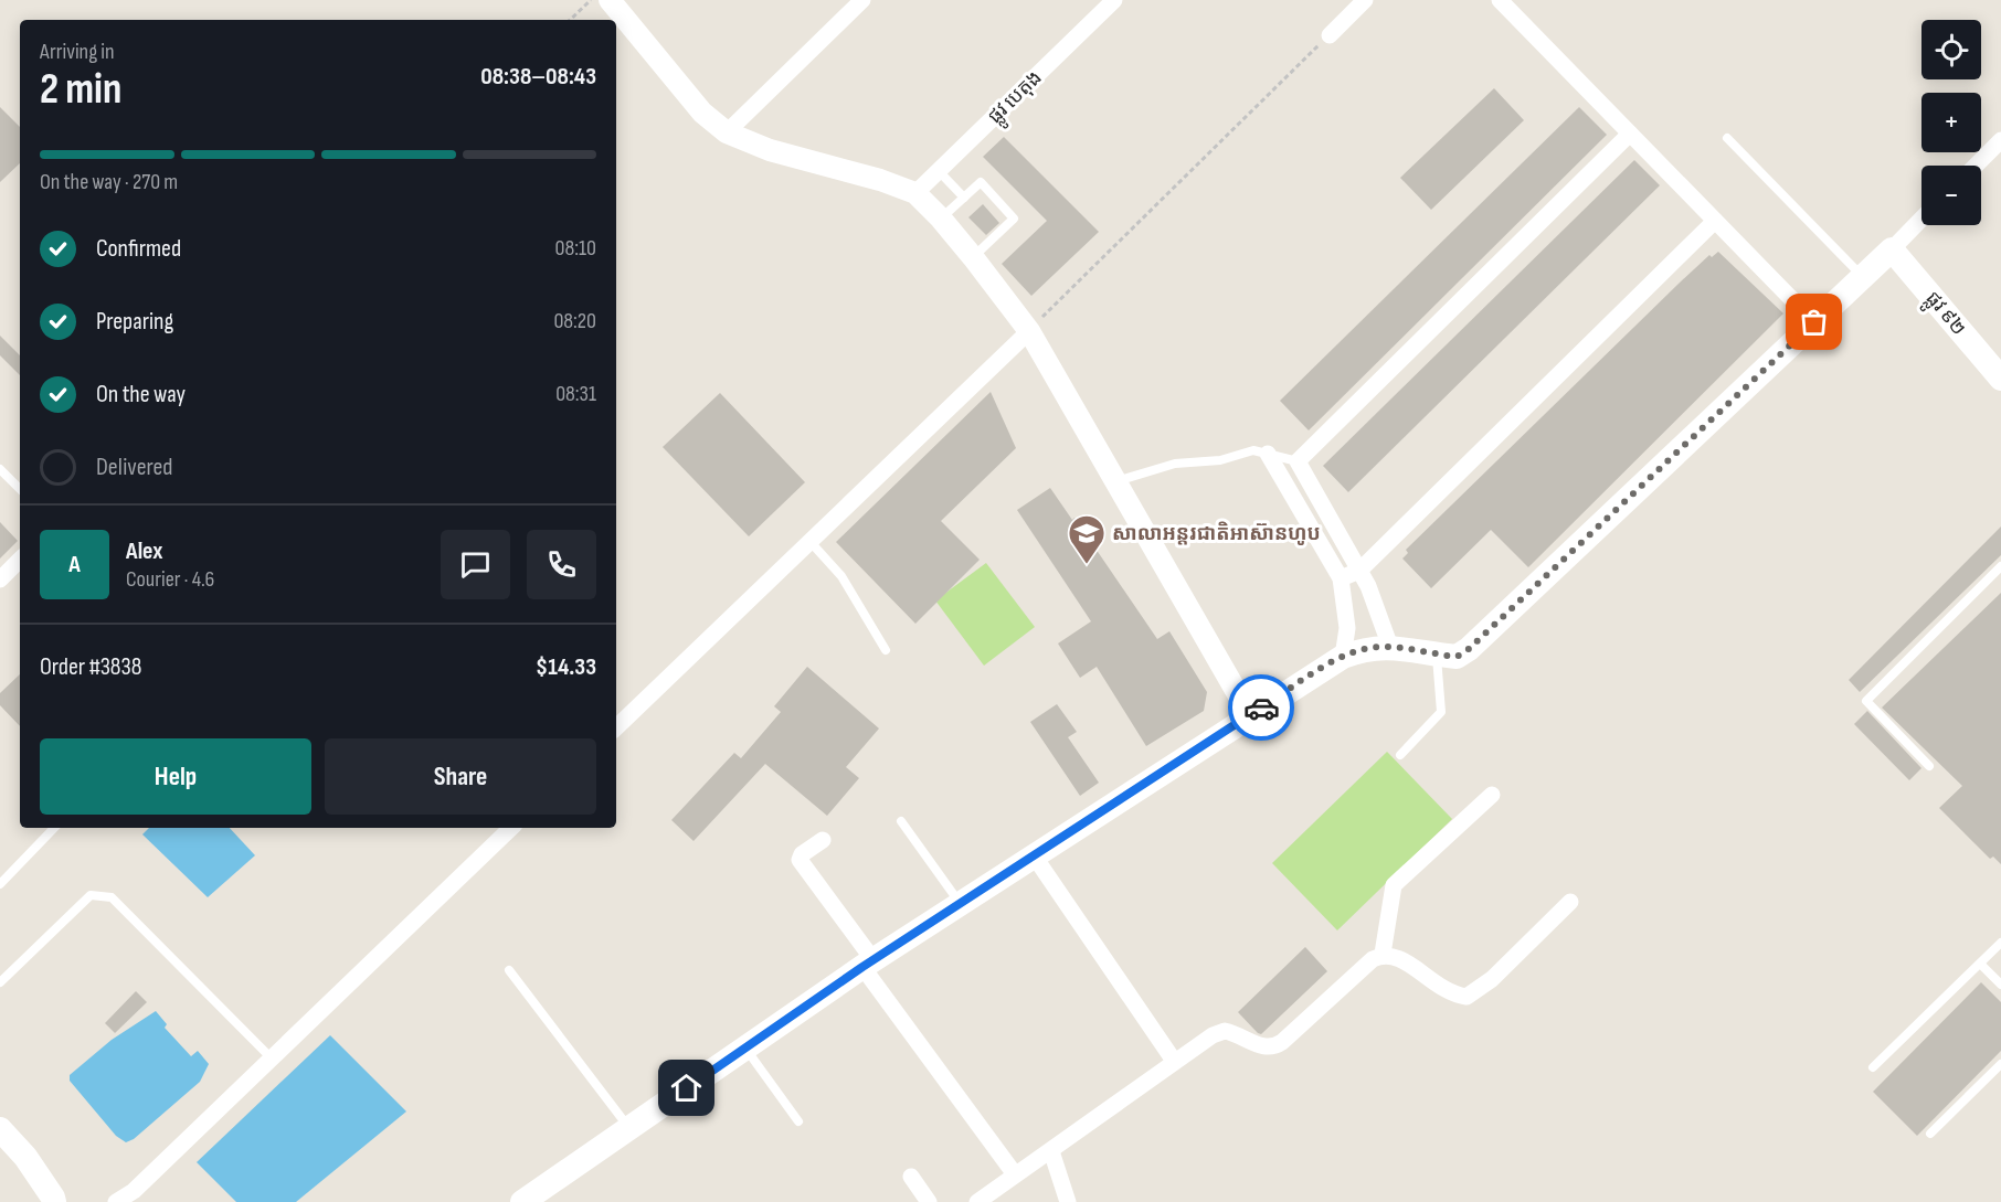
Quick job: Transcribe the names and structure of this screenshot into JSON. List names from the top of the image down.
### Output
{
  "streets": {
    "main road": ["ផ្លូវ ៩២"],
    "street": ["ផ្លូវ បេតុង"]
  },
  "places": {
    "school or university": ["សាលាអន្ដរជាតិអាស៊ានហូប"]
  },
  "page": {
    "map_buttons": ["+", "−"],
    "heading": ["2 min", "Arriving in", "08:38–08:43"],
    "panel": [
      "Alex",
      "Courier · 4.6",
      "Order #3838",
      "$14.33"
    ],
    "bar": "On the way · 270 m",
    "list": [
      ["Confirmed", "08:10"],
      ["Preparing", "08:20"],
      ["On the way", "08:31"],
      "Delivered"
    ],
    "round": "A",
    "buttons": ["Help", "Share"]
  }
}
